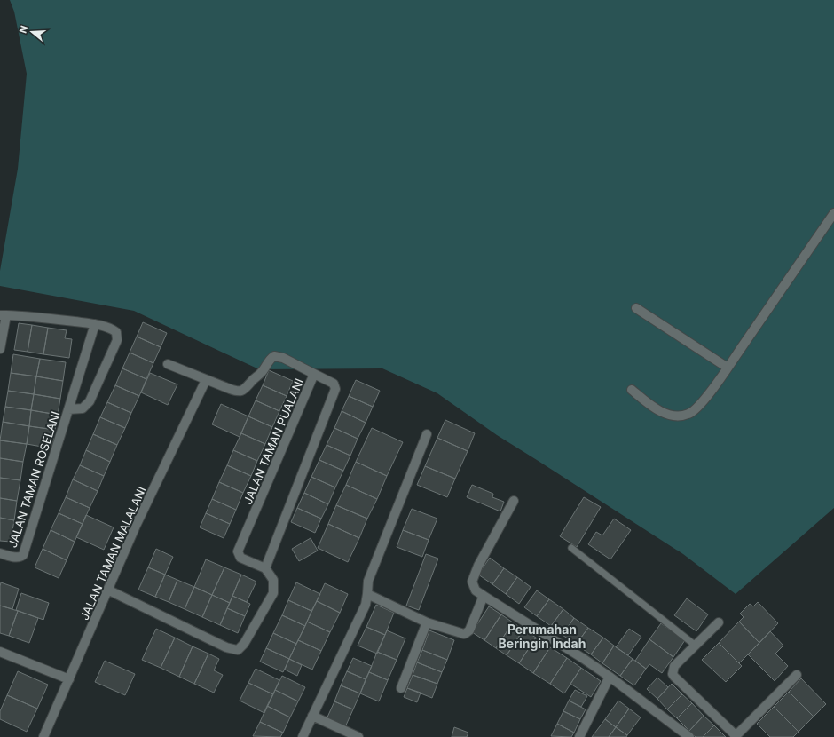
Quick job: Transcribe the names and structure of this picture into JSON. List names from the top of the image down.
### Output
{
  "streets": {
    "street": ["JALAN TAMAN PUALANI", "JALAN TAMAN ROSELANI", "JALAN TAMAN MALALANI"]
  },
  "districts": ["Perumahan Beringin Indah"],
  "north": "left"
}
